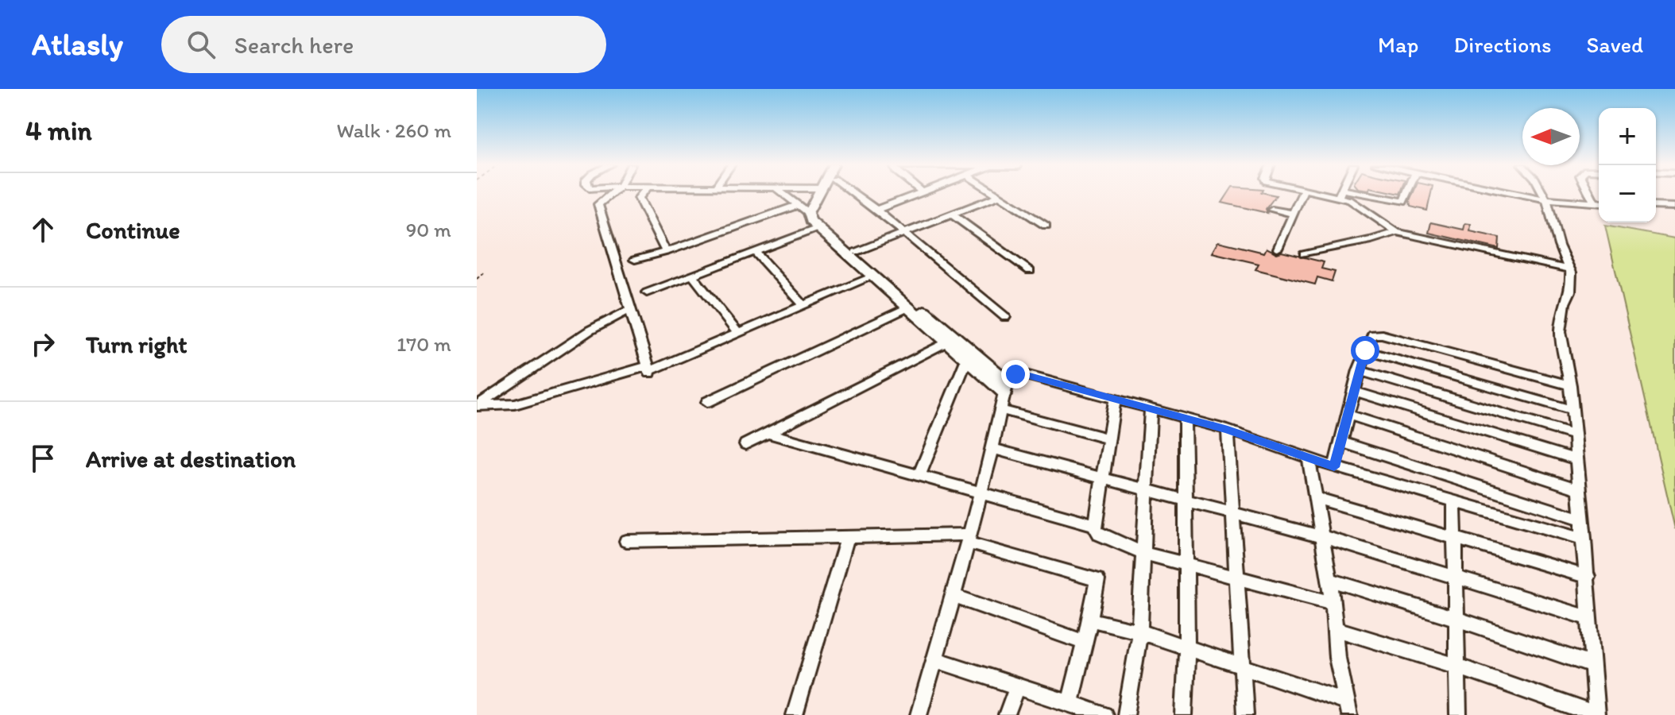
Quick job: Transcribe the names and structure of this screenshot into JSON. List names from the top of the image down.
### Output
{
  "north": "left",
  "page": {
    "header": "Atlasly",
    "search": "Search here",
    "nav": ["Map", "Directions", "Saved"],
    "heading": ["4 min", "Walk · 260 m"],
    "map_buttons": ["+", "−"],
    "list": [
      ["Continue", "90 m"],
      ["Turn right", "170 m"],
      "Arrive at destination"
    ]
  }
}
